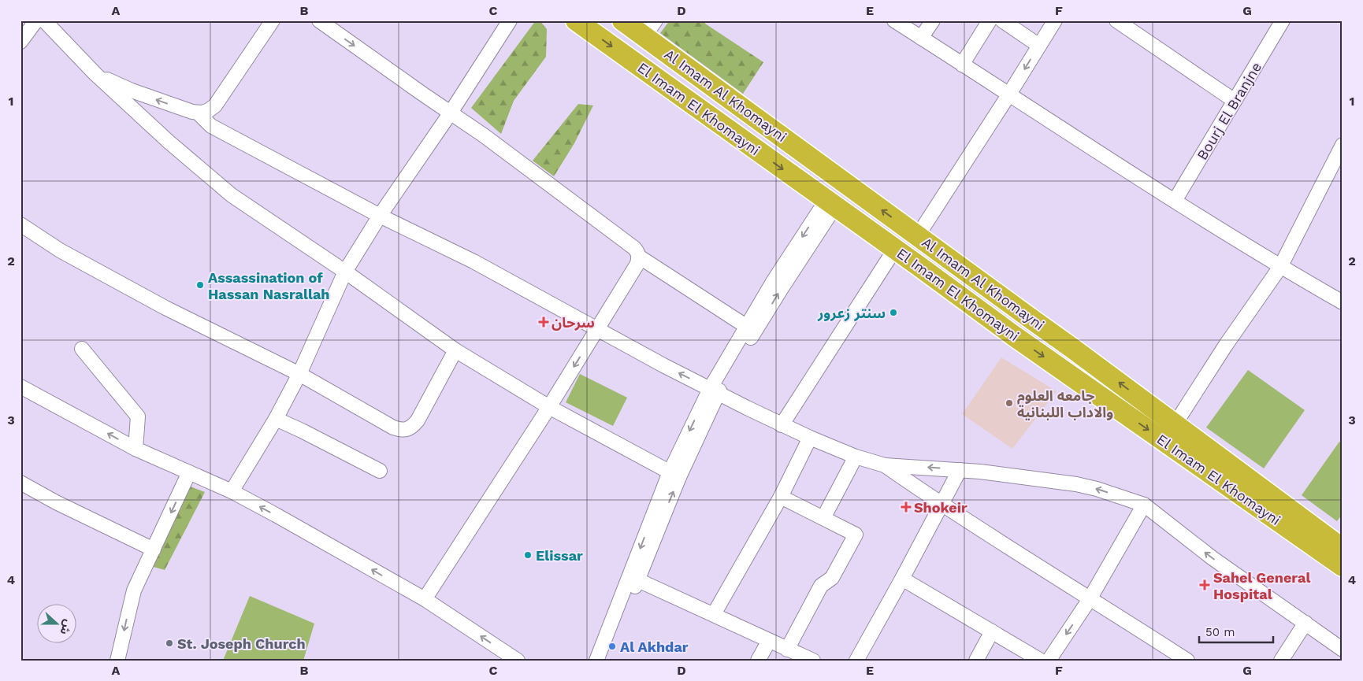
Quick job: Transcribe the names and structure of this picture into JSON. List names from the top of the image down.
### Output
{
  "streets": {
    "highway": ["Al Imam Al Khomayni", "El Imam El Khomayni"],
    "street": ["Bourj El Branjne"]
  },
  "one_way": ["Al Imam Al Khomayni", "El Imam El Khomayni"],
  "places": {
    "other": [
      "Assassination of Hassan Nasrallah",
      "سنتر زعرور",
      "جامعه العلوم والاداب اللبنانية",
      "Elissar",
      "St. Joseph Church",
      "Al Akhdar"
    ],
    "health": ["سرحان", "Shokeir", "Sahel General Hospital"]
  },
  "scale_bar": "50 m",
  "north": "right",
  "grid": {
    "columns": [
      "A",
      "B",
      "C",
      "D",
      "E",
      "F",
      "G"
    ],
    "rows": [
      "1",
      "2",
      "3",
      "4"
    ]
  }
}
